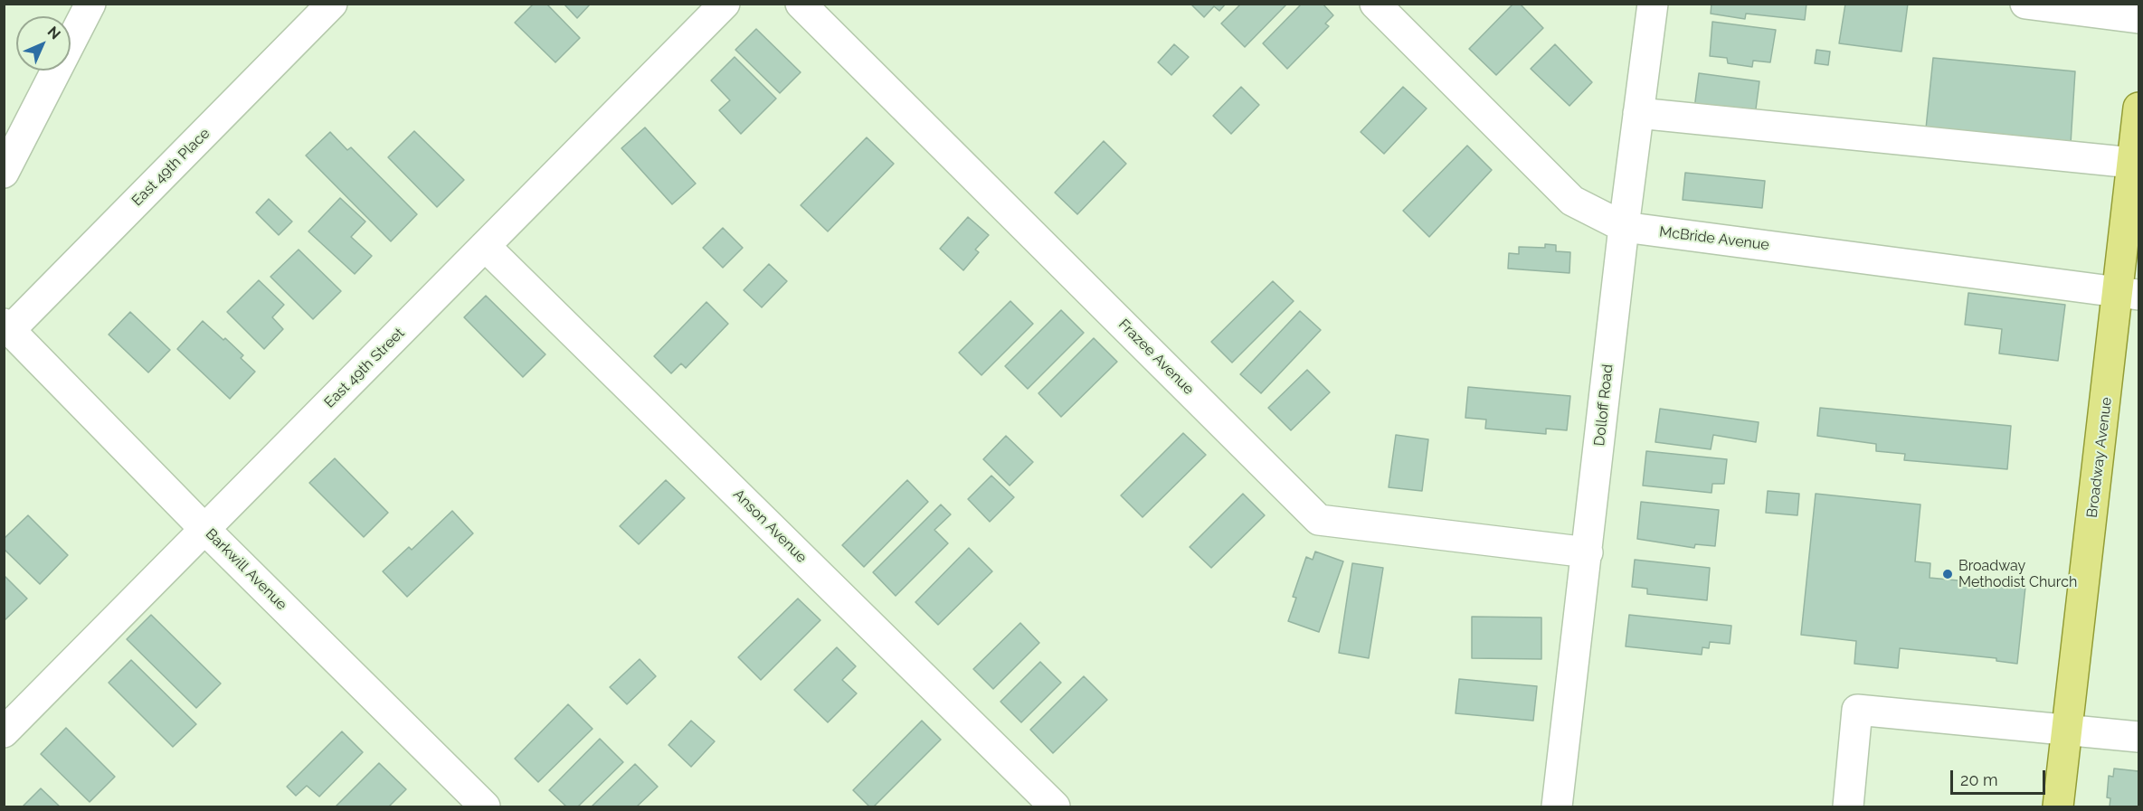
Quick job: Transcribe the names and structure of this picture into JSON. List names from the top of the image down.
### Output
{
  "streets": {
    "main road": ["Broadway Avenue"],
    "street": [
      "East 49th Place",
      "McBride Avenue",
      "Frazee Avenue",
      "East 49th Street",
      "Dolloff Road",
      "Anson Avenue",
      "Barkwill Avenue"
    ]
  },
  "crossings": [
    ["East 49th Place", "Barkwill Avenue"],
    ["McBride Avenue", "Dolloff Road"],
    ["McBride Avenue", "Broadway Avenue"],
    ["Frazee Avenue", "Dolloff Road"],
    ["East 49th Street", "Anson Avenue"],
    ["East 49th Street", "Barkwill Avenue"]
  ],
  "places": ["Broadway Methodist Church"],
  "scale_bar": "20 m",
  "north": "top right"
}
